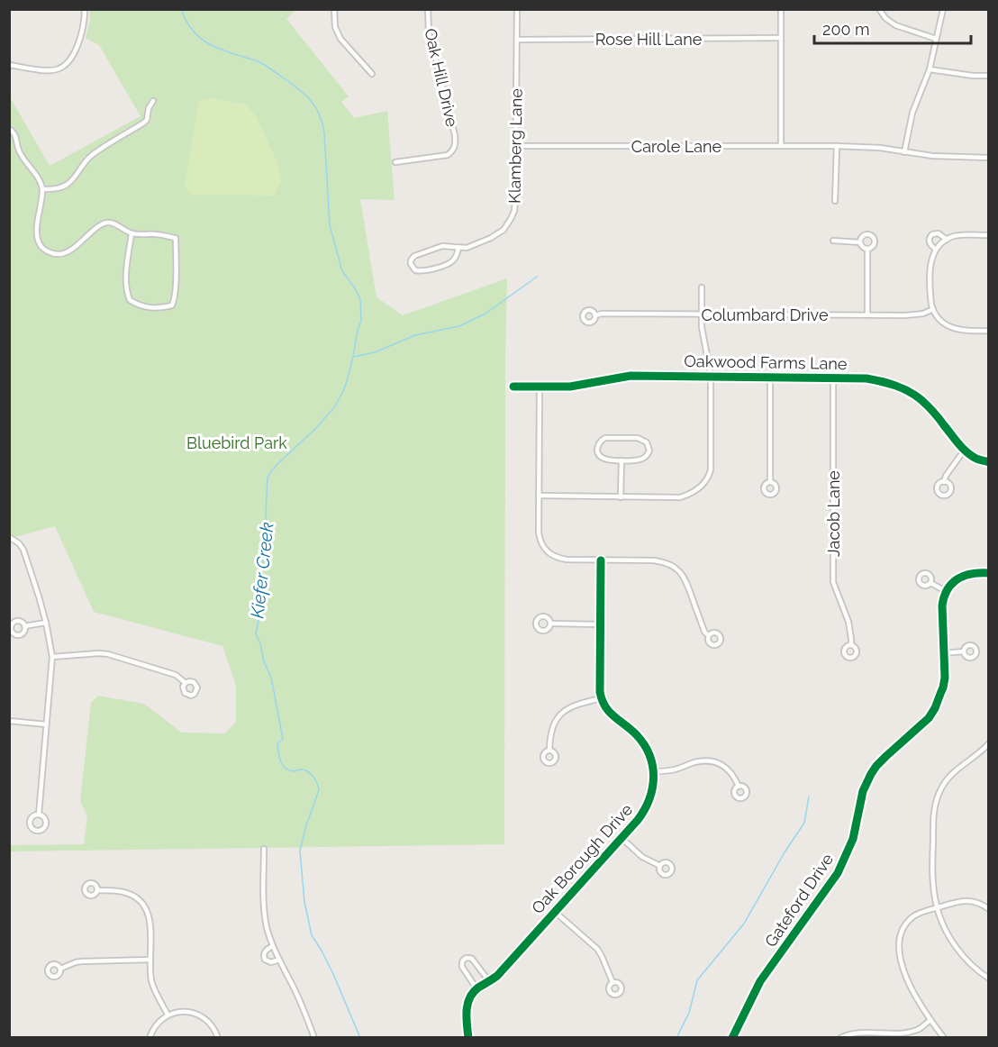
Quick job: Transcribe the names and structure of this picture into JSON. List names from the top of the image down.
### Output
{
  "streets": {
    "street": [
      "Rose Hill Lane",
      "Oak Hill Drive",
      "Klamberg Lane",
      "Carole Lane",
      "Columbard Drive",
      "Oakwood Farms Lane",
      "Jacob Lane",
      "Oak Borough Drive",
      "Gateford Drive"
    ]
  },
  "crossings": [
    ["Rose Hill Lane", "Klamberg Lane"],
    ["Klamberg Lane", "Carole Lane"],
    ["Oakwood Farms Lane", "Jacob Lane"]
  ],
  "water": ["Kiefer Creek"],
  "parks": ["Bluebird Park"],
  "scale_bar": "200 m"
}
